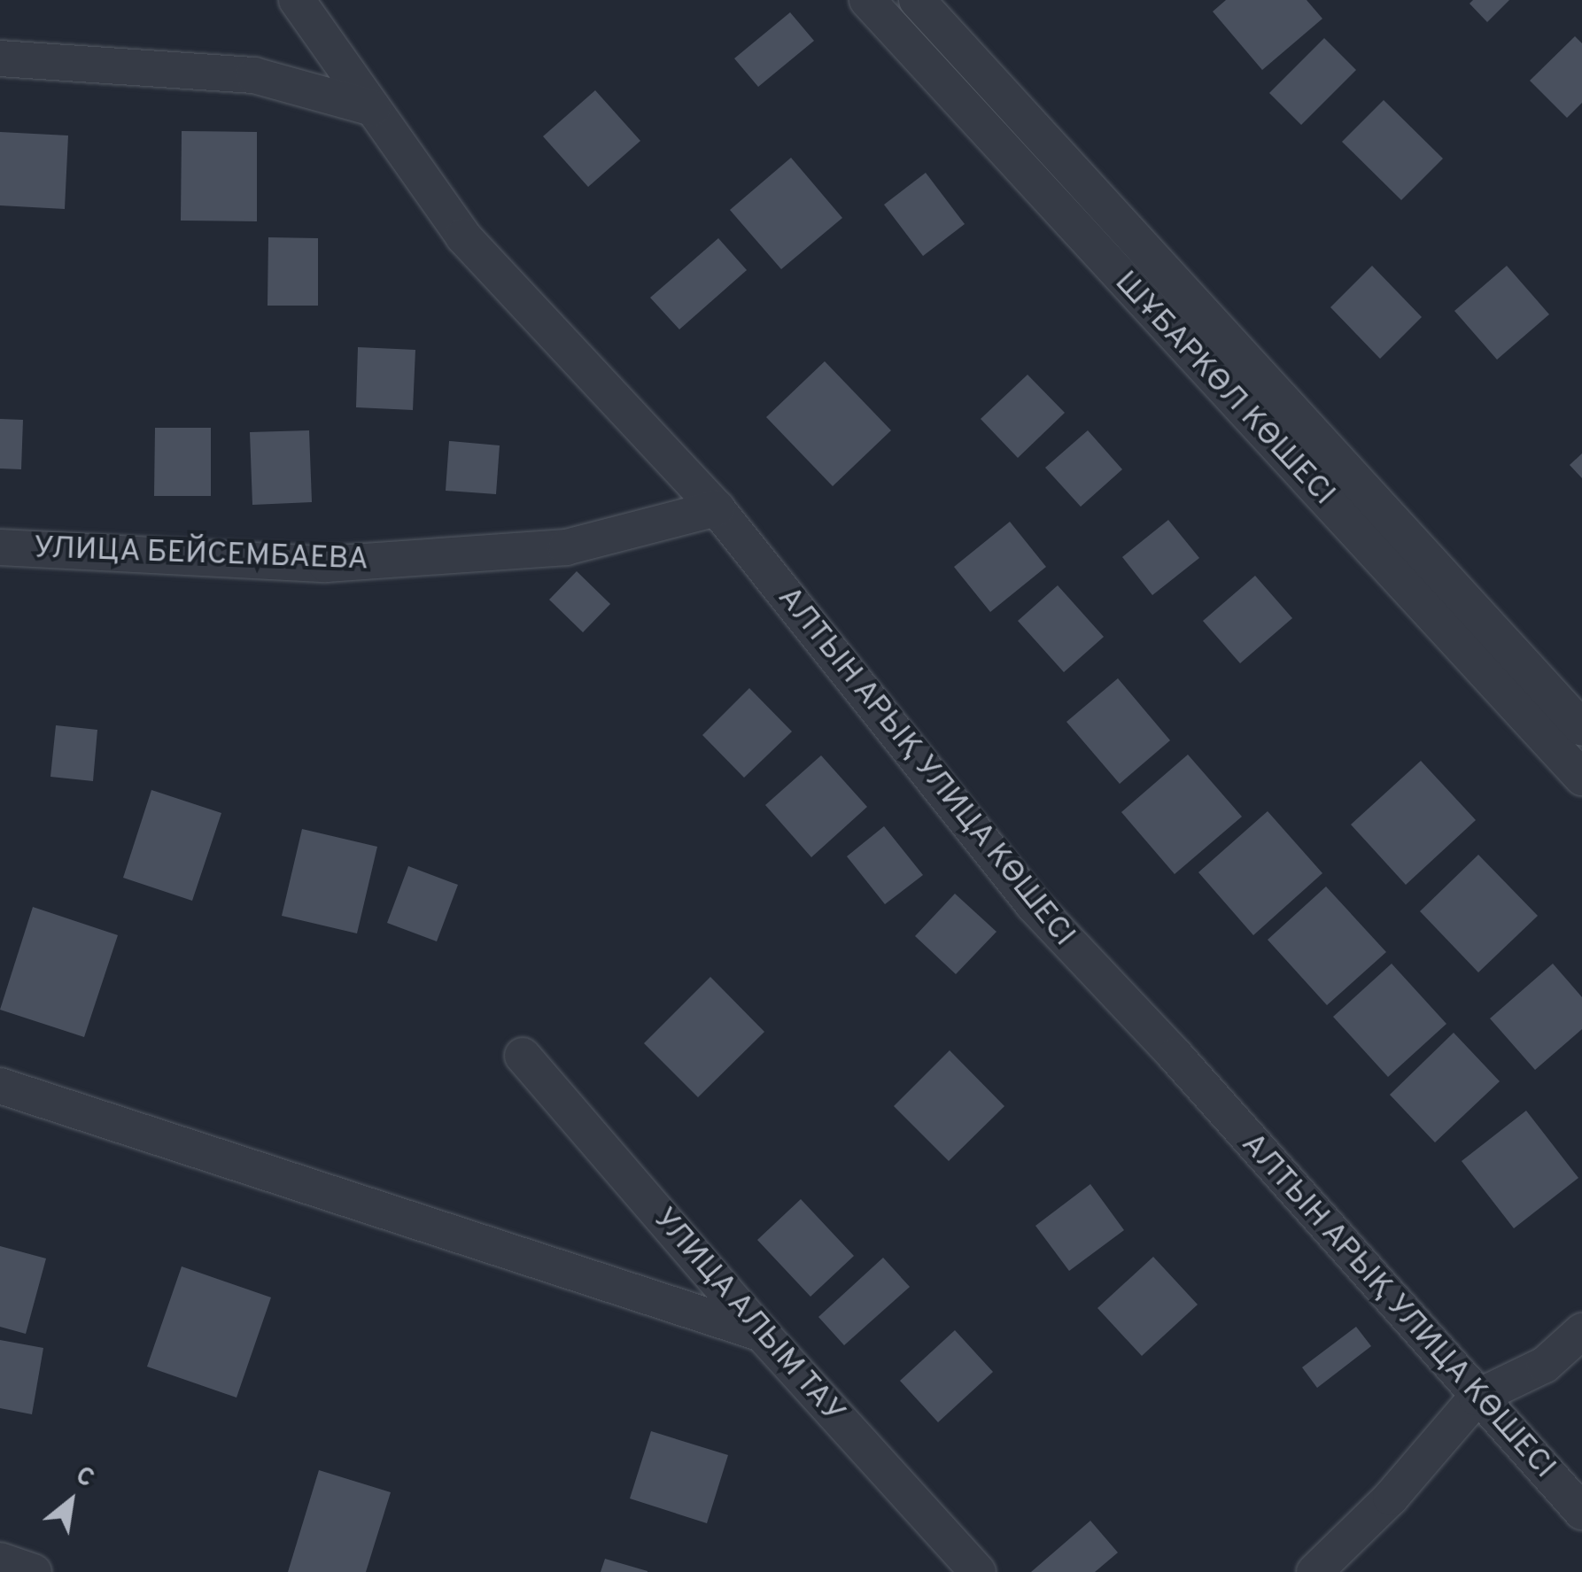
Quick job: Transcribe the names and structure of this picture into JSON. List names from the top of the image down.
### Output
{
  "streets": {
    "street": [
      "ШҰБАРКӨЛ КӨШЕСІ",
      "УЛИЦА БЕЙСЕМБАЕВА",
      "АЛТЫН АРЫҚ УЛИЦА КӨШЕСІ",
      "УЛИЦА АЛЫМ ТАУ"
    ]
  },
  "crossings": [
    ["УЛИЦА БЕЙСЕМБАЕВА", "АЛТЫН АРЫҚ УЛИЦА КӨШЕСІ"]
  ],
  "north": "top right"
}
